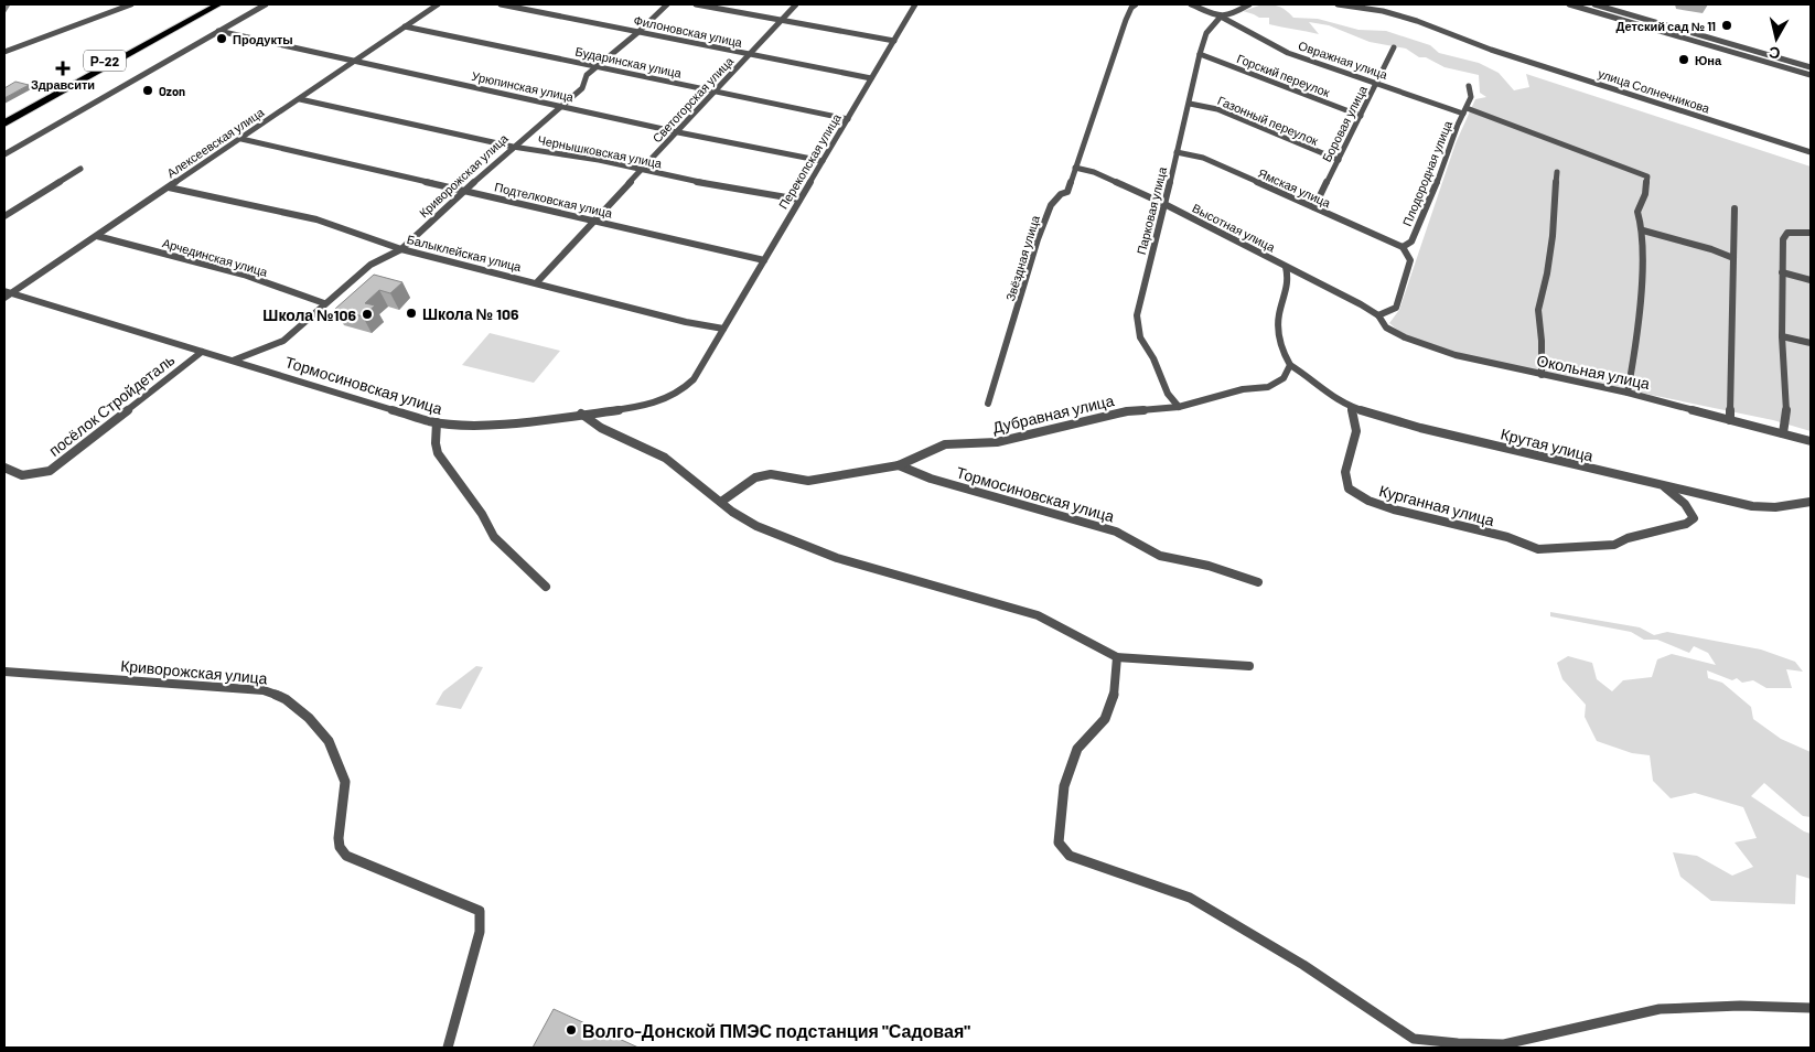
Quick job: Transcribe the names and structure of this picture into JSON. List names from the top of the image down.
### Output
{
  "streets": {
    "highway": ["Р-22"],
    "street": [
      "Филоновская улица",
      "Овражная улица",
      "Бударинская улица",
      "Горский переулок",
      "Урюпинская улица",
      "улица Солнечникова",
      "Светогорская улица",
      "Газонный переулок",
      "Боровая улица",
      "Алексеевская улица",
      "Чернышковская улица",
      "Перекопская улица",
      "Плодородная улица",
      "Криворожская улица",
      "Ямская улица",
      "Подтелковская улица",
      "Парковая улица",
      "Высотная улица",
      "Балыклейская улица",
      "Арчединская улица",
      "Звёздная улица",
      "Окольная улица",
      "Тормосиновская улица",
      "посёлок Стройдеталь",
      "Дубравная улица",
      "Крутая улица",
      "Курганная улица"
    ]
  },
  "crossings": [
    ["Филоновская улица", "Светогорская улица"],
    ["Филоновская улица", "Перекопская улица"],
    ["Филоновская улица", "Криворожская улица"],
    ["Овражная улица", "Боровая улица"],
    ["Овражная улица", "Плодородная улица"],
    ["Овражная улица", "Парковая улица"],
    ["Бударинская улица", "Светогорская улица"],
    ["Бударинская улица", "Алексеевская улица"],
    ["Бударинская улица", "Перекопская улица"],
    ["Бударинская улица", "Криворожская улица"],
    ["Горский переулок", "Боровая улица"],
    ["Горский переулок", "Парковая улица"],
    ["Урюпинская улица", "Светогорская улица"],
    ["Урюпинская улица", "Алексеевская улица"],
    ["Урюпинская улица", "Перекопская улица"],
    ["Урюпинская улица", "Криворожская улица"],
    ["Светогорская улица", "Чернышковская улица"],
    ["Светогорская улица", "Подтелковская улица"],
    ["Светогорская улица", "Балыклейская улица"],
    ["Газонный переулок", "Боровая улица"],
    ["Газонный переулок", "Парковая улица"],
    ["Боровая улица", "Ямская улица"],
    ["Алексеевская улица", "Чернышковская улица"],
    ["Алексеевская улица", "Подтелковская улица"],
    ["Алексеевская улица", "Балыклейская улица"],
    ["Алексеевская улица", "Арчединская улица"],
    ["Алексеевская улица", "Тормосиновская улица"],
    ["Чернышковская улица", "Перекопская улица"],
    ["Чернышковская улица", "Криворожская улица"],
    ["Перекопская улица", "Подтелковская улица"],
    ["Перекопская улица", "Балыклейская улица"],
    ["Перекопская улица", "Тормосиновская улица"],
    ["Плодородная улица", "Ямская улица"],
    ["Плодородная улица", "Высотная улица"],
    ["Плодородная улица", "Окольная улица"],
    ["Криворожская улица", "Подтелковская улица"],
    ["Криворожская улица", "Балыклейская улица"],
    ["Криворожская улица", "Арчединская улица"],
    ["Криворожская улица", "Тормосиновская улица"],
    ["Ямская улица", "Парковая улица"],
    ["Парковая улица", "Высотная улица"],
    ["Парковая улица", "Дубравная улица"],
    ["Высотная улица", "Звёздная улица"],
    ["Высотная улица", "Окольная улица"],
    ["Балыклейская улица", "Тормосиновская улица"],
    ["Тормосиновская улица", "посёлок Стройдеталь"],
    ["Тормосиновская улица", "Дубравная улица"],
    ["Дубравная улица", "Крутая улица"],
    ["Крутая улица", "Курганная улица"]
  ],
  "places": {
    "other": [
      "Детский сад № 11",
      "Продукты",
      "Юна",
      "Ozon",
      "Школа № 106",
      "Школа №106",
      "Волго-Донской ПМЭС подстанция \"Садовая\""
    ],
    "health": ["Здравсити"]
  },
  "north": "bottom"
}
